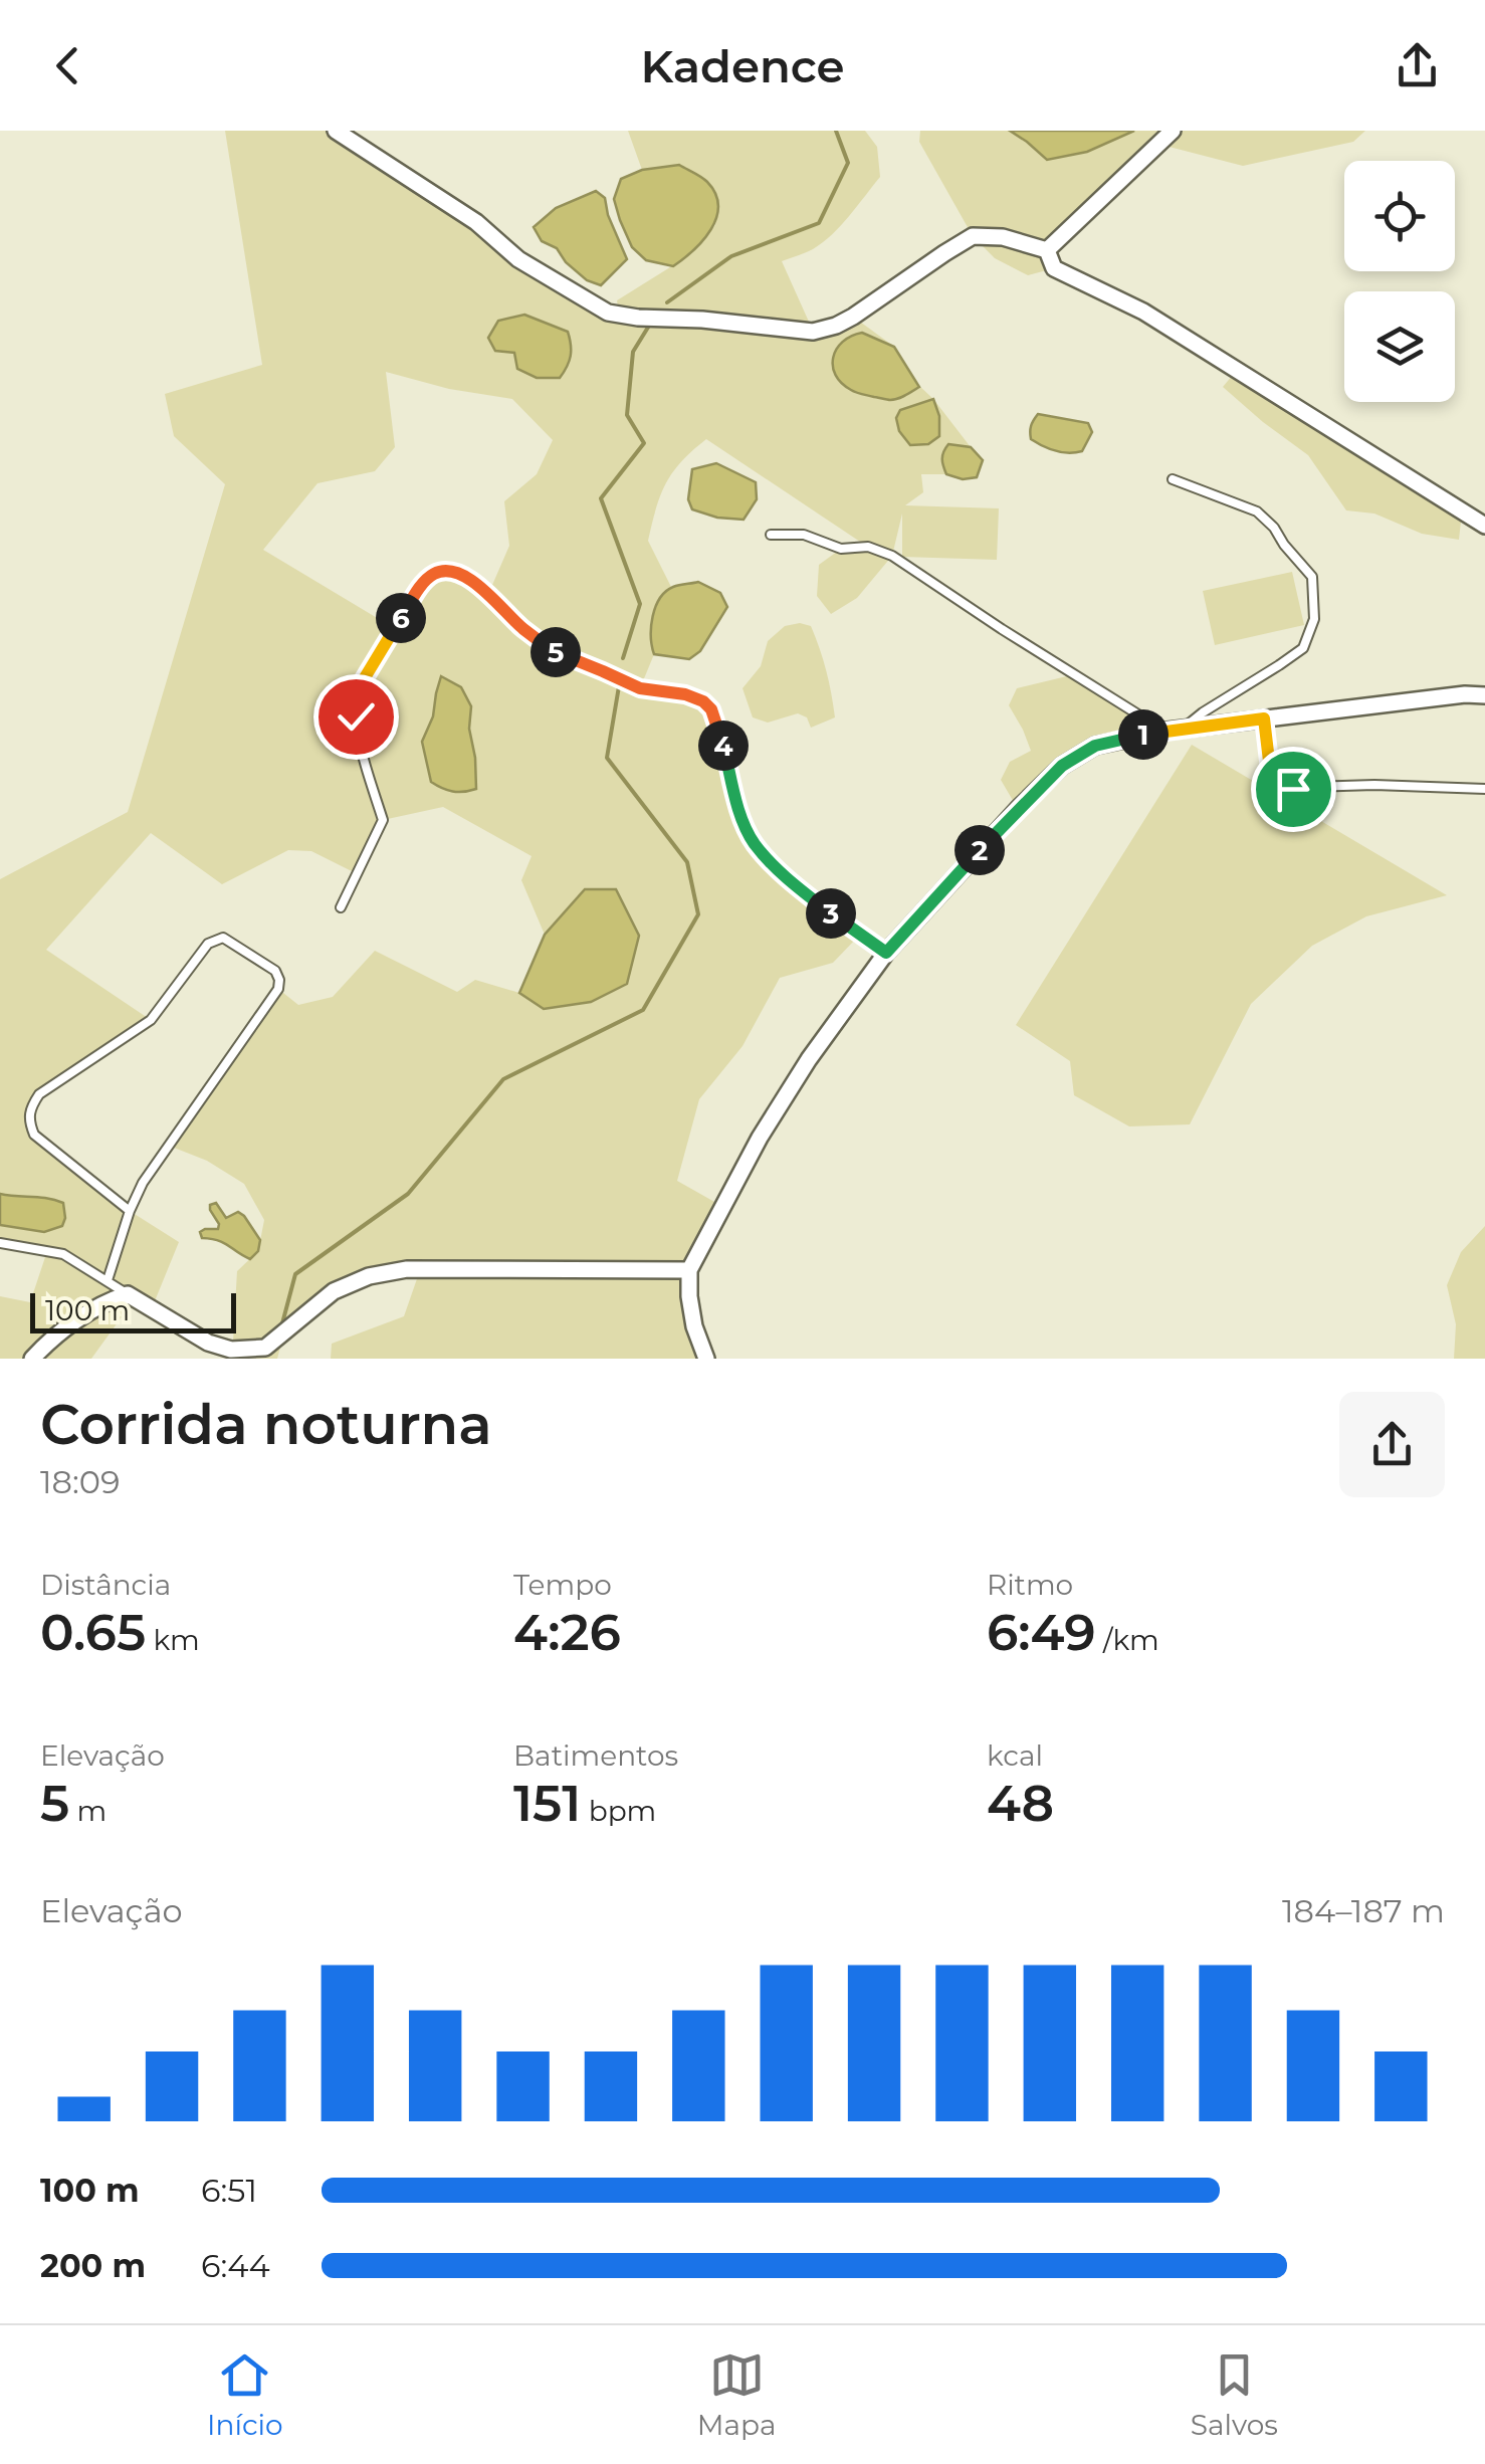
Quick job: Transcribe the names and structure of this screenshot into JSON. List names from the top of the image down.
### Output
{
  "scale_bar": "100 m",
  "page": {
    "header": "Kadence",
    "pins": [
      "6",
      "5",
      "1",
      "4",
      "2",
      "3"
    ],
    "scale": "100 m",
    "heading": ["Corrida noturna", "18:09"],
    "stats": [
      ["Distância", "0.65 km"],
      ["Tempo", "4:26"],
      ["Ritmo", "6:49 /km"],
      ["Elevação", "5 m"],
      ["Batimentos", "151 bpm"],
      ["kcal", "48"]
    ],
    "chart": ["Elevação", "184–187 m"],
    "list": [
      {
        "name": "100 m",
        "note": "6:51"
      },
      {
        "name": "200 m",
        "note": "6:44"
      }
    ],
    "tabs": ["Início", "Mapa", "Salvos"]
  }
}
